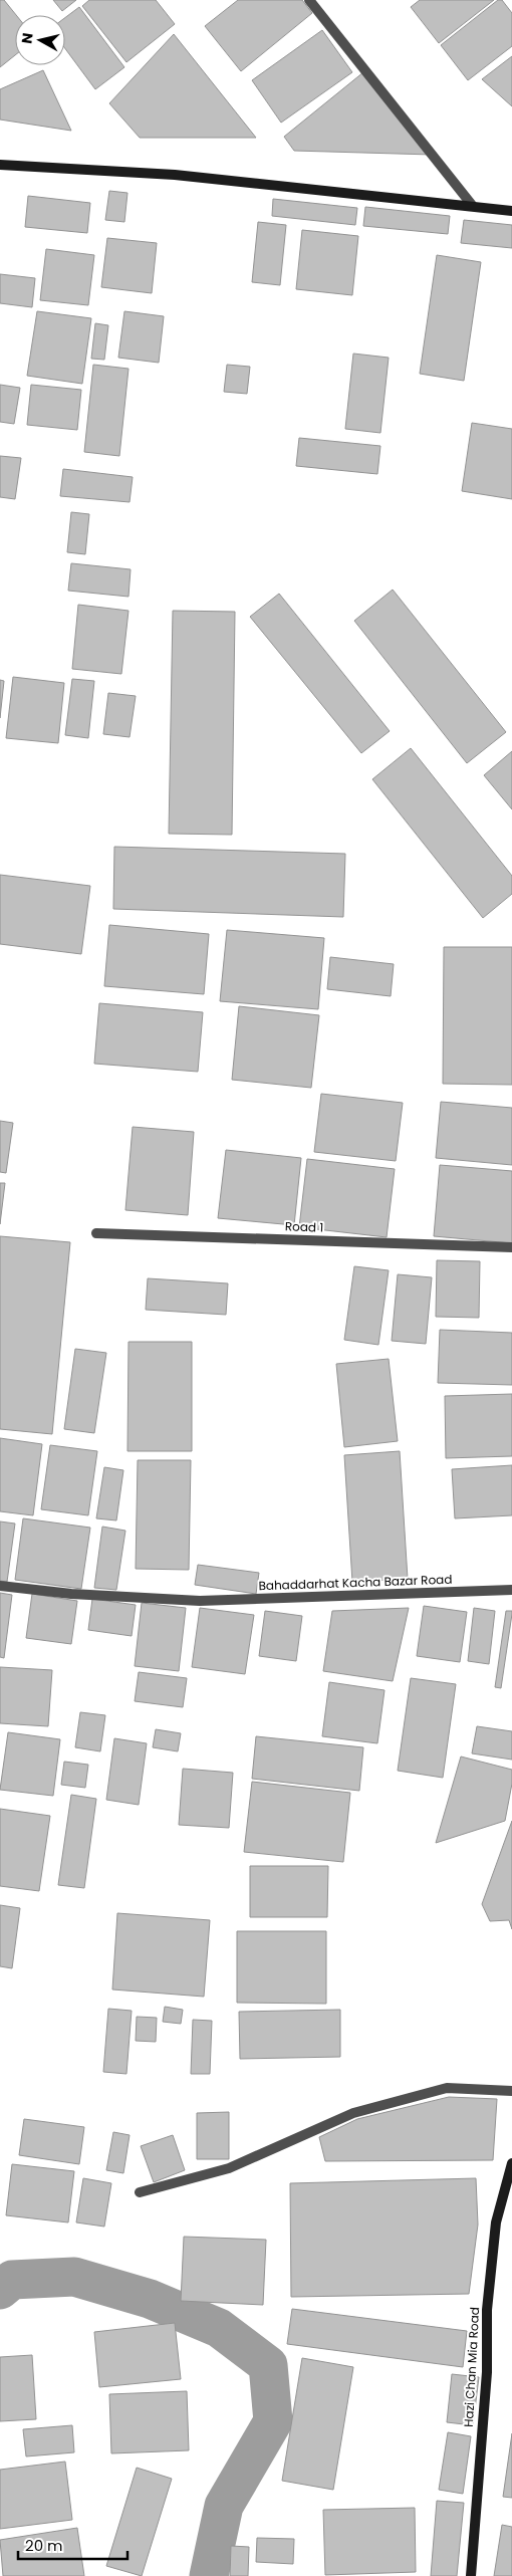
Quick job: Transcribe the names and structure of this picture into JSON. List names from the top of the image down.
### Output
{
  "streets": {
    "street": ["Road 1", "Bahaddarhat Kacha Bazar Road", "Hazi Chan Mia Road"]
  },
  "scale_bar": "20 m",
  "north": "left"
}
